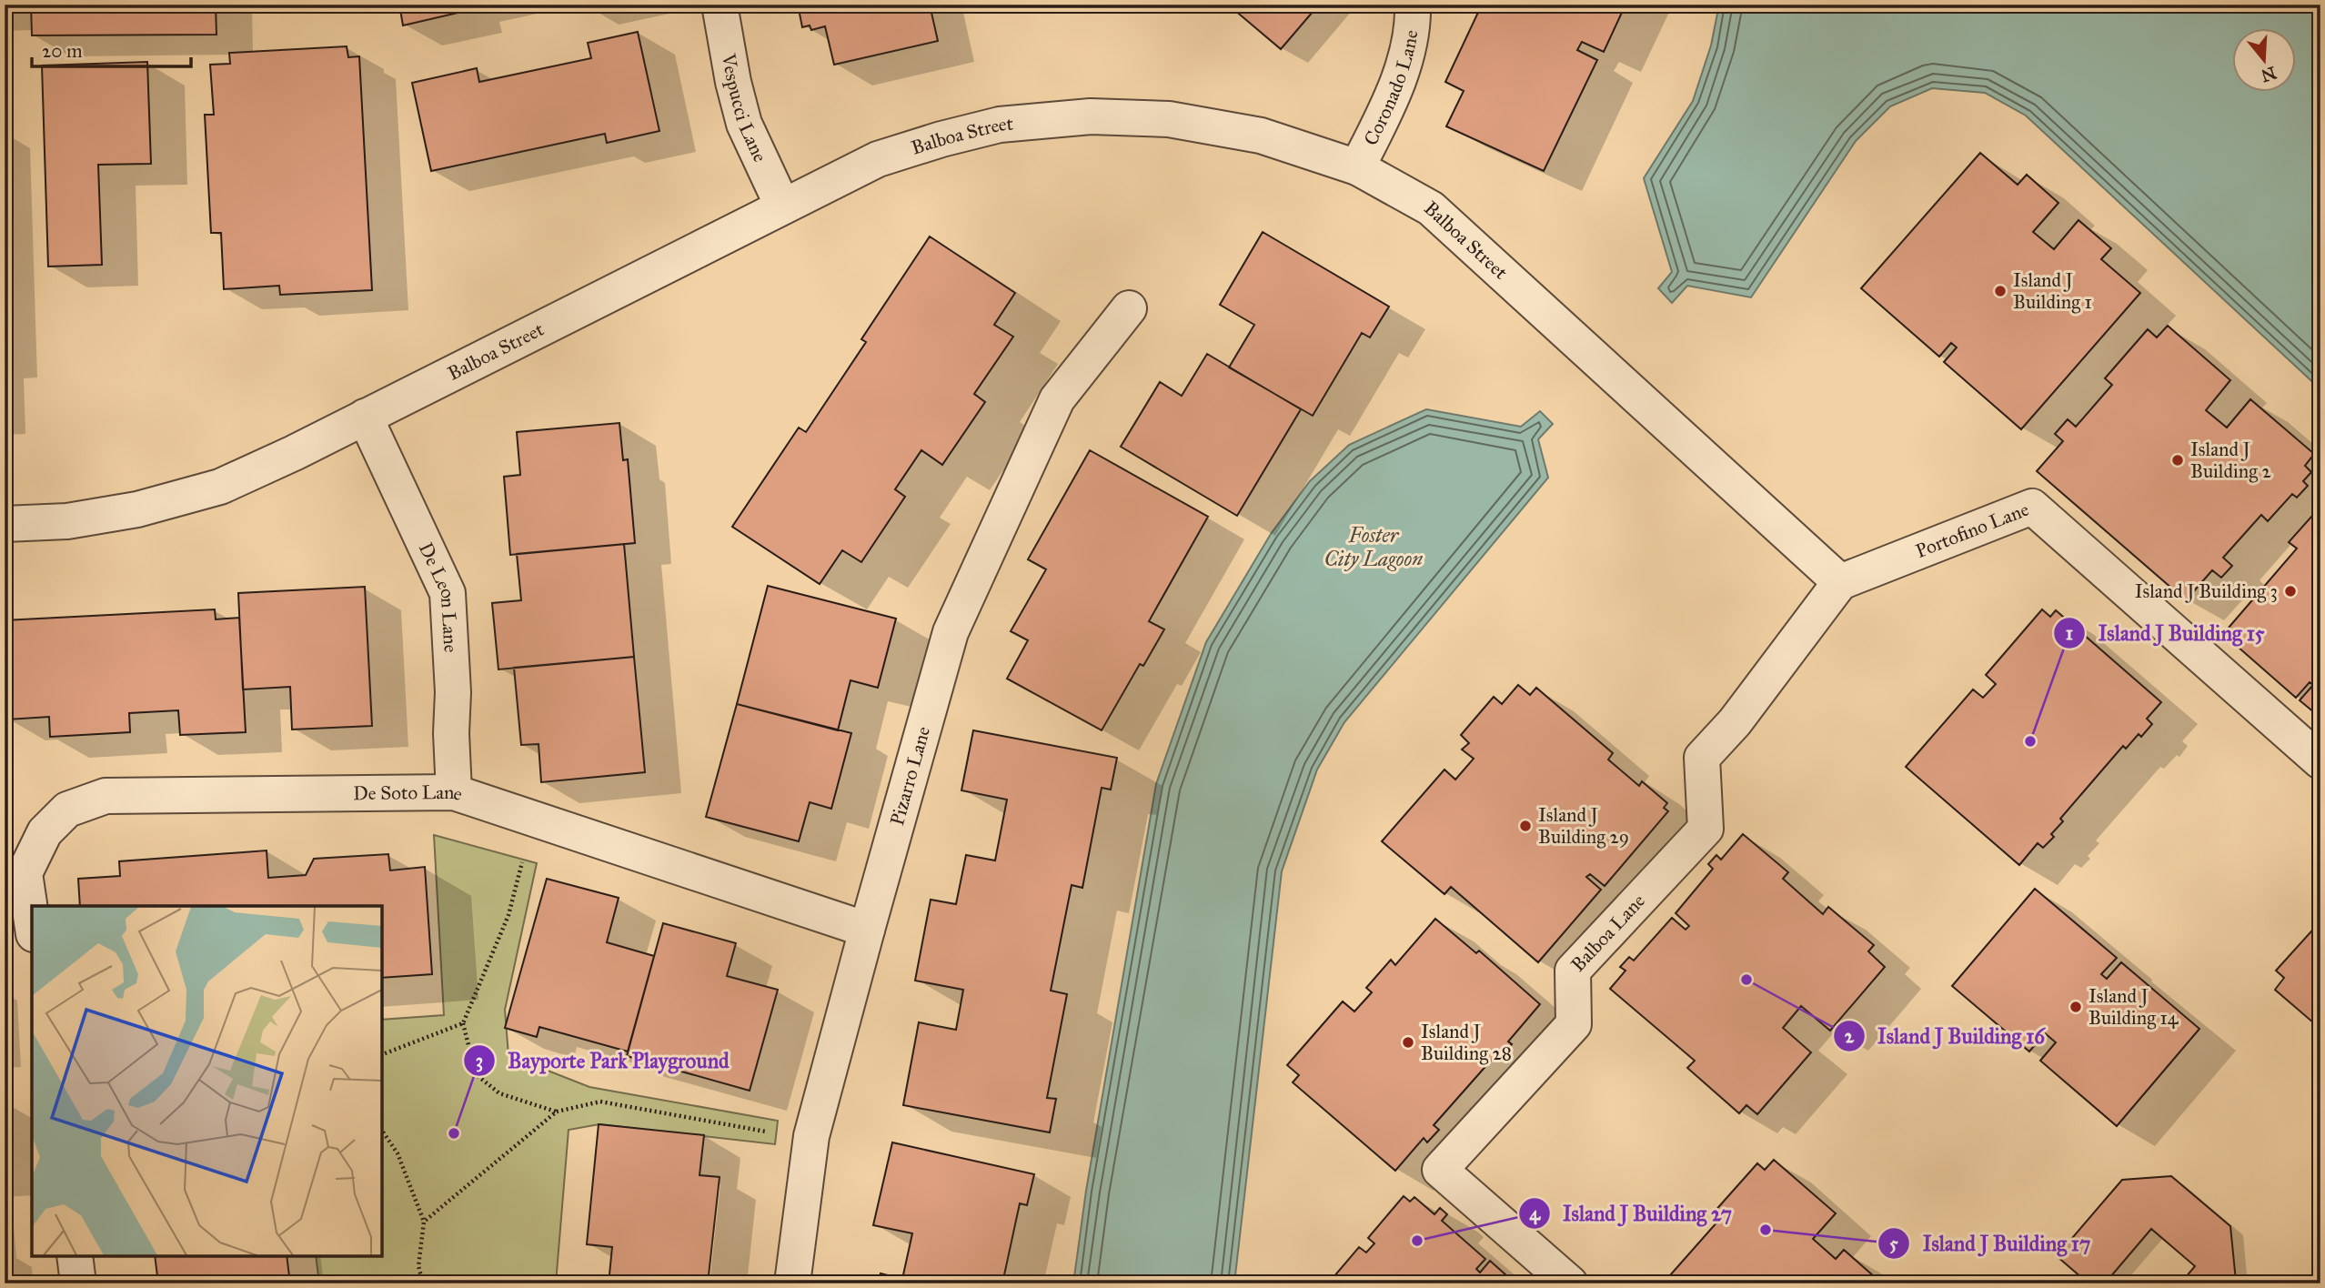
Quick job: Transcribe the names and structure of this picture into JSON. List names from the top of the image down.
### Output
{
  "streets": {
    "street": [
      "Coronado Lane",
      "Vespucci Lane",
      "Balboa Street",
      "Portofino Lane",
      "De Leon Lane",
      "Pizarro Lane",
      "De Soto Lane",
      "Balboa Lane"
    ]
  },
  "crossings": [
    ["Coronado Lane", "Balboa Street"],
    ["Vespucci Lane", "Balboa Street"],
    ["Balboa Street", "Portofino Lane"],
    ["Balboa Street", "De Leon Lane"],
    ["Balboa Street", "Balboa Lane"],
    ["Portofino Lane", "Balboa Lane"],
    ["De Leon Lane", "De Soto Lane"],
    ["Pizarro Lane", "De Soto Lane"]
  ],
  "water": ["Foster City Lagoon"],
  "places": [
    "Island J Building 1",
    "Island J Building 2",
    "Island J Building 3",
    "Island J Building 15",
    "Island J Building 29",
    "Island J Building 16",
    "Island J Building 14",
    "Island J Building 28",
    "Bayporte Park Playground",
    "Island J Building 17",
    "Island J Building 27"
  ],
  "scale_bar": "20 m",
  "north": "bottom"
}
